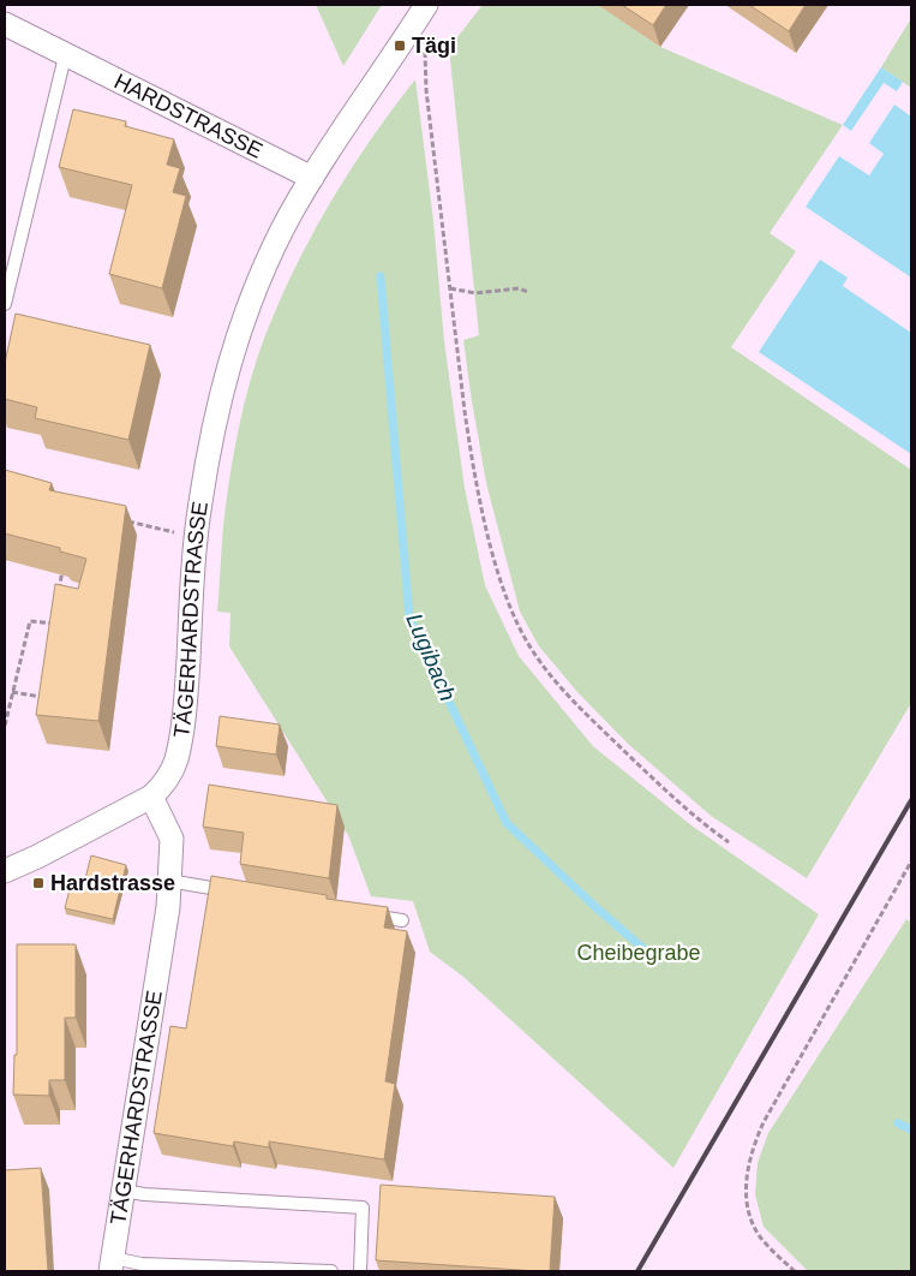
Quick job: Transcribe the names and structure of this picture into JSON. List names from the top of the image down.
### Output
{
  "streets": {
    "street": ["HARDSTRASSE", "TÄGERHARDSTRASSE"]
  },
  "crossings": [
    ["HARDSTRASSE", "TÄGERHARDSTRASSE"]
  ],
  "water": ["Lugibach"],
  "parks": ["Cheibegrabe"],
  "places": {
    "transit": ["Tägi", "Hardstrasse"]
  }
}
